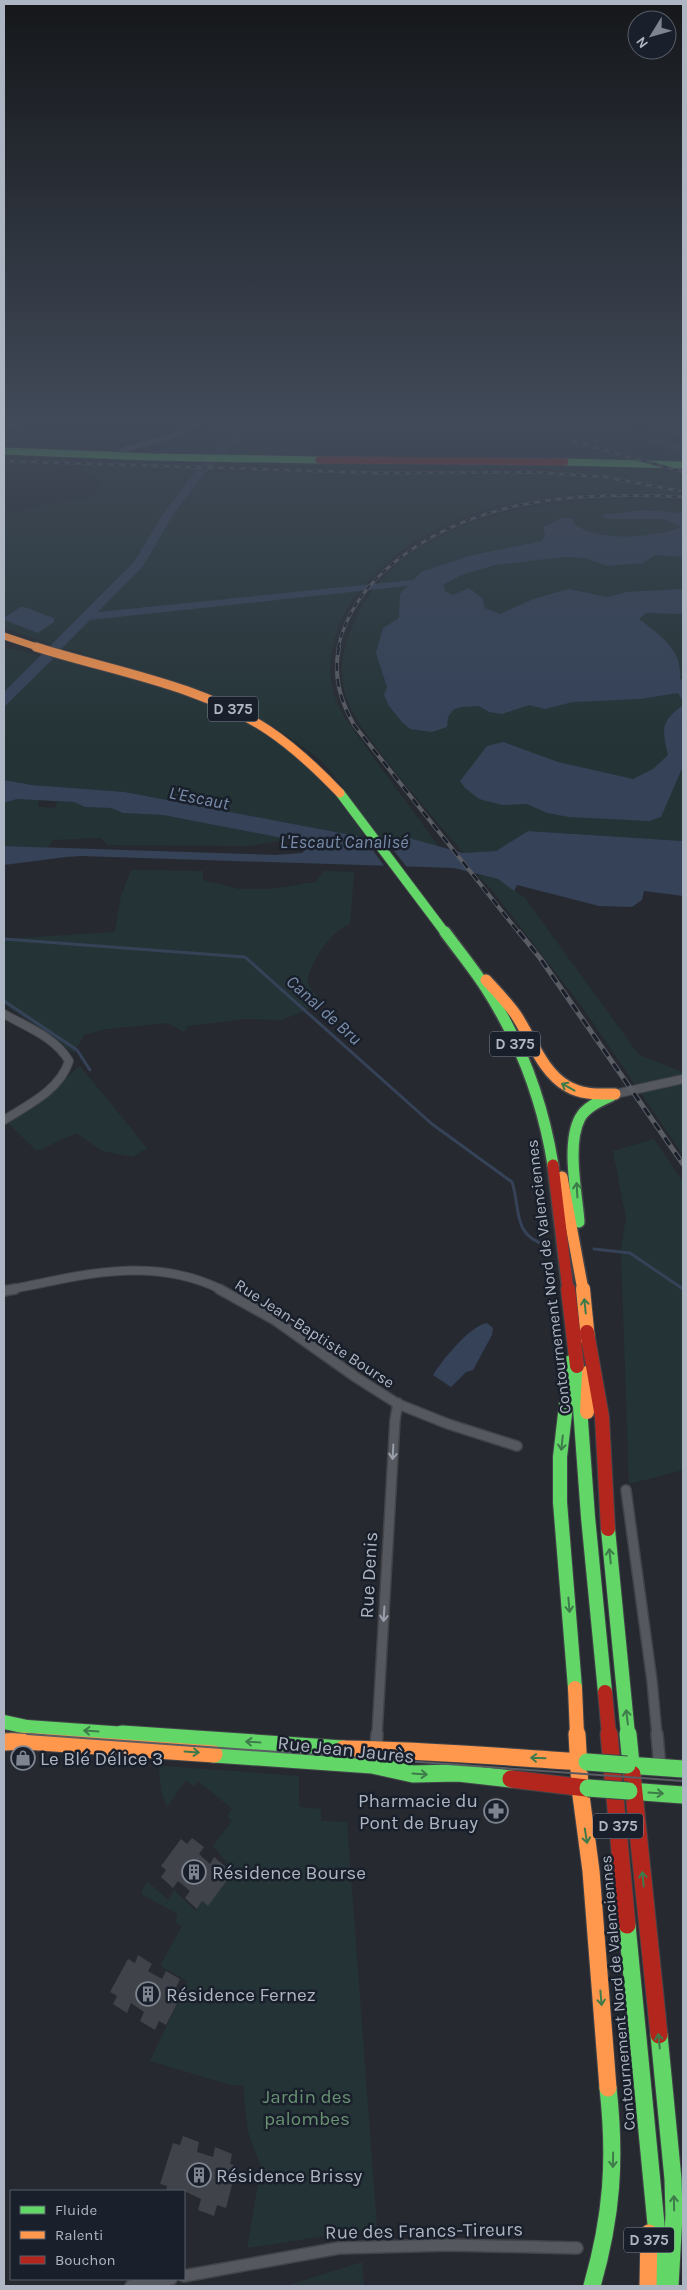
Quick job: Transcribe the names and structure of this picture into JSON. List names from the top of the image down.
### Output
{
  "streets": {
    "main road": ["D 375", "Contournement Nord de Valenciennes", "Rue Jean Jaurès"],
    "street": ["Rue Jean-Baptiste Bourse", "Rue Denis", "Rue des Francs-Tireurs"]
  },
  "crossings": [
    ["Rue Jean-Baptiste Bourse", "Rue Denis"],
    ["Rue Denis", "Rue Jean Jaurès"]
  ],
  "one_way": ["Rue Denis"],
  "water": ["L'Escaut", "L'Escaut Canalisé", "Canal de Bru"],
  "parks": ["Jardin des palombes"],
  "places": {
    "shop": ["Le Blé Délice 3"],
    "pharmacy": ["Pharmacie du Pont de Bruay"],
    "building": ["Résidence Bourse", "Résidence Fernez", "Résidence Brissy"]
  },
  "legend": ["Fluide", "Ralenti", "Bouchon"],
  "north": "bottom left"
}
